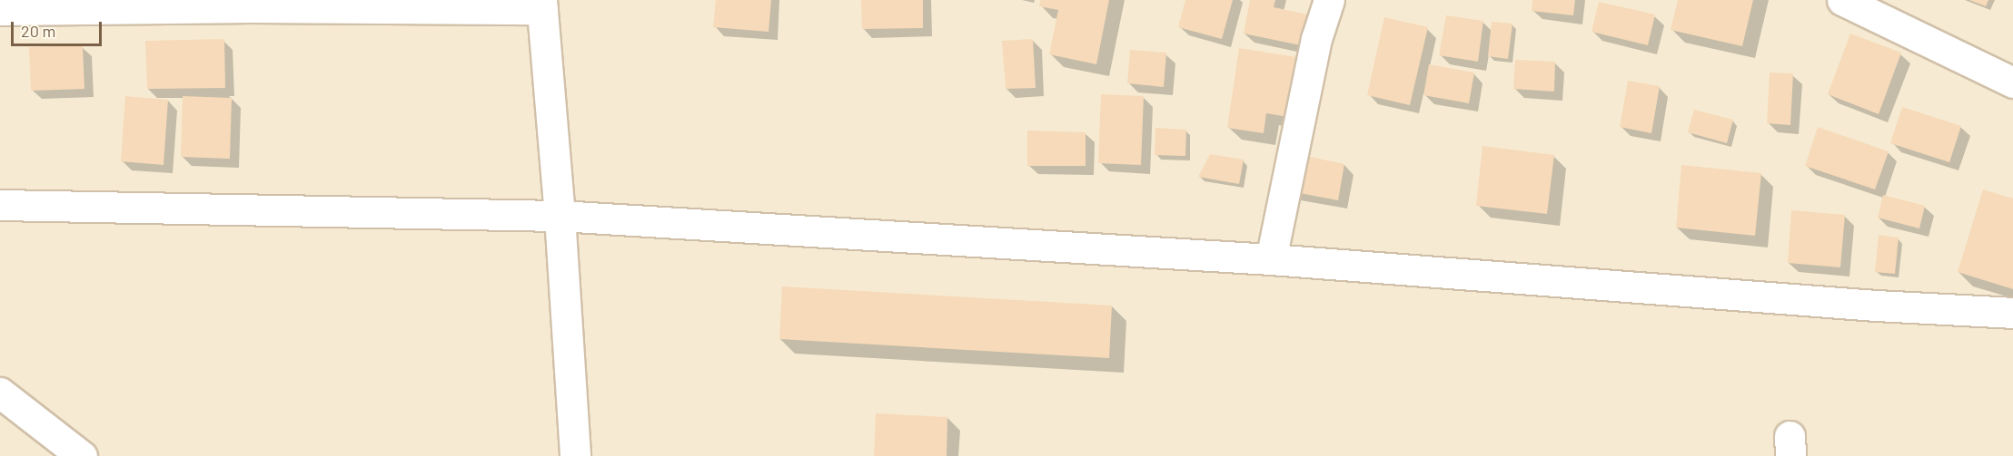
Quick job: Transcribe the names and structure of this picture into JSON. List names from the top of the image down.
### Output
{
  "scale_bar": "20 m"
}
